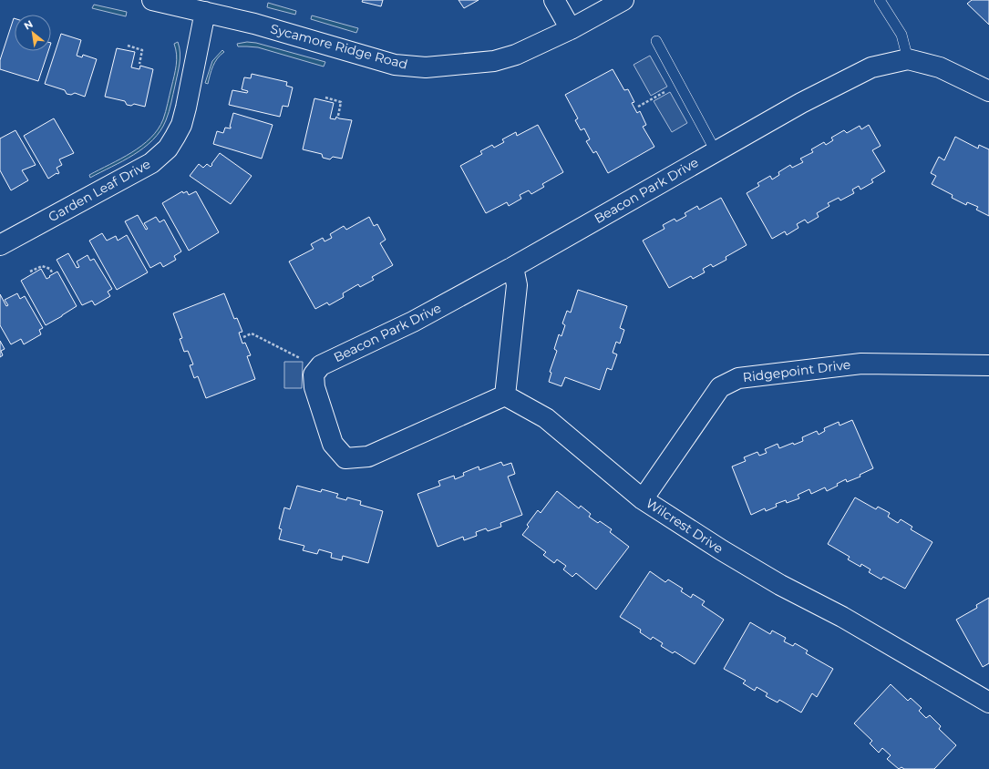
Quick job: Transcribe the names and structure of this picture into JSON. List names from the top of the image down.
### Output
{
  "streets": {
    "street": [
      "Sycamore Ridge Road",
      "Garden Leaf Drive",
      "Beacon Park Drive",
      "Ridgepoint Drive",
      "Wilcrest Drive"
    ]
  },
  "crossings": [
    ["Sycamore Ridge Road", "Garden Leaf Drive"],
    ["Ridgepoint Drive", "Wilcrest Drive"]
  ],
  "north": "top left"
}
